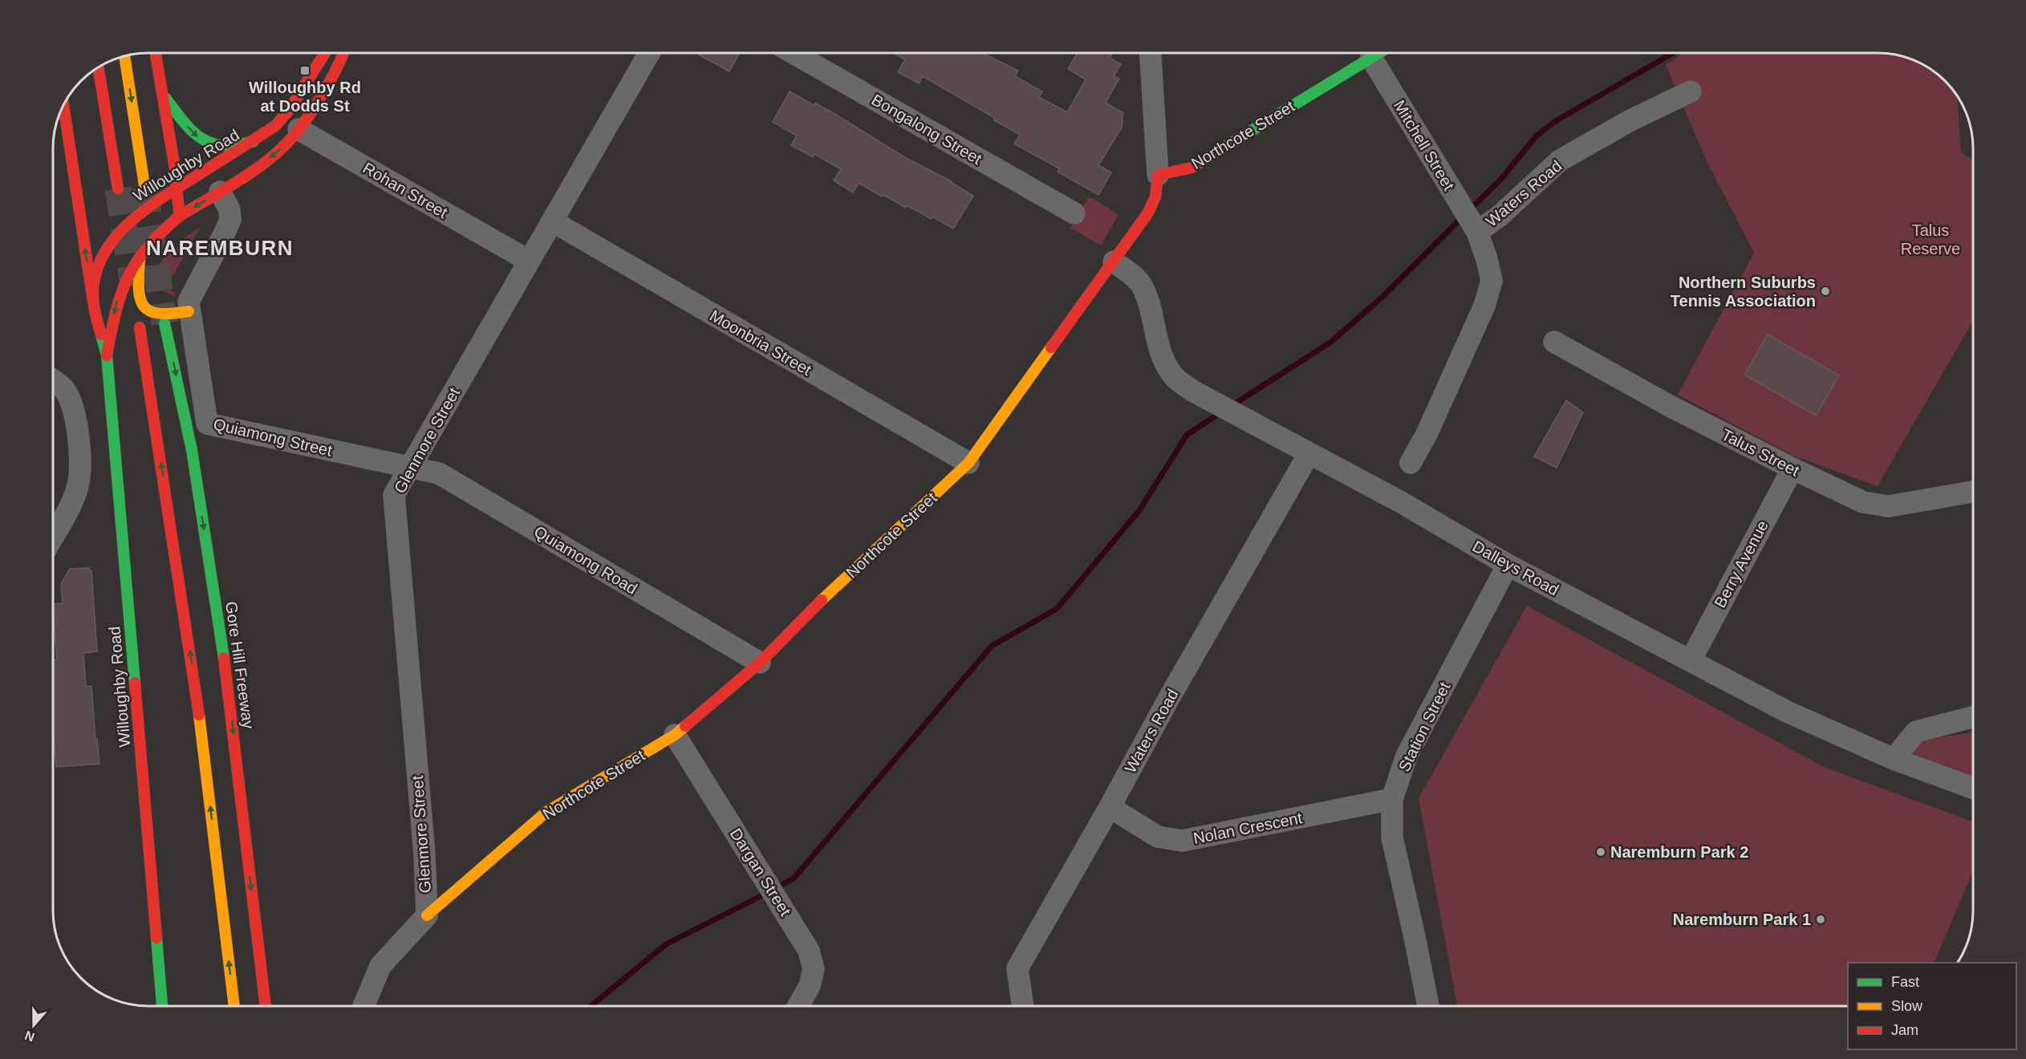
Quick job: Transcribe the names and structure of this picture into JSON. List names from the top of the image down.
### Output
{
  "streets": {
    "main road": ["Northcote Street", "Willoughby Road", "Gore Hill Freeway"],
    "street": [
      "Bongalong Street",
      "Mitchell Street",
      "Rohan Street",
      "Waters Road",
      "Moonbria Street",
      "Quiamong Street",
      "Glenmore Street",
      "Talus Street",
      "Quiamong Road",
      "Berry Avenue",
      "Dalleys Road",
      "Station Street",
      "Nolan Crescent",
      "Dargan Street"
    ]
  },
  "crossings": [
    ["Northcote Street", "Mitchell Street"],
    ["Northcote Street", "Moonbria Street"],
    ["Northcote Street", "Glenmore Street"],
    ["Northcote Street", "Quiamong Road"],
    ["Northcote Street", "Dalleys Road"],
    ["Northcote Street", "Dargan Street"],
    ["Mitchell Street", "Waters Road"],
    ["Willoughby Road", "Rohan Street"],
    ["Willoughby Road", "Quiamong Street"],
    ["Rohan Street", "Glenmore Street"],
    ["Waters Road", "Dalleys Road"],
    ["Waters Road", "Nolan Crescent"],
    ["Moonbria Street", "Glenmore Street"],
    ["Quiamong Street", "Glenmore Street"],
    ["Quiamong Street", "Quiamong Road"],
    ["Glenmore Street", "Quiamong Road"],
    ["Talus Street", "Berry Avenue"],
    ["Berry Avenue", "Dalleys Road"],
    ["Dalleys Road", "Station Street"],
    ["Station Street", "Nolan Crescent"]
  ],
  "districts": ["NAREMBURN"],
  "parks": ["Talus Reserve"],
  "places": {
    "transit": ["Willoughby Rd at Dodds St"],
    "other": ["Northern Suburbs Tennis Association", "Naremburn Park 2", "Naremburn Park 1"]
  },
  "legend": ["Fast", "Slow", "Jam"],
  "north": "bottom"
}
